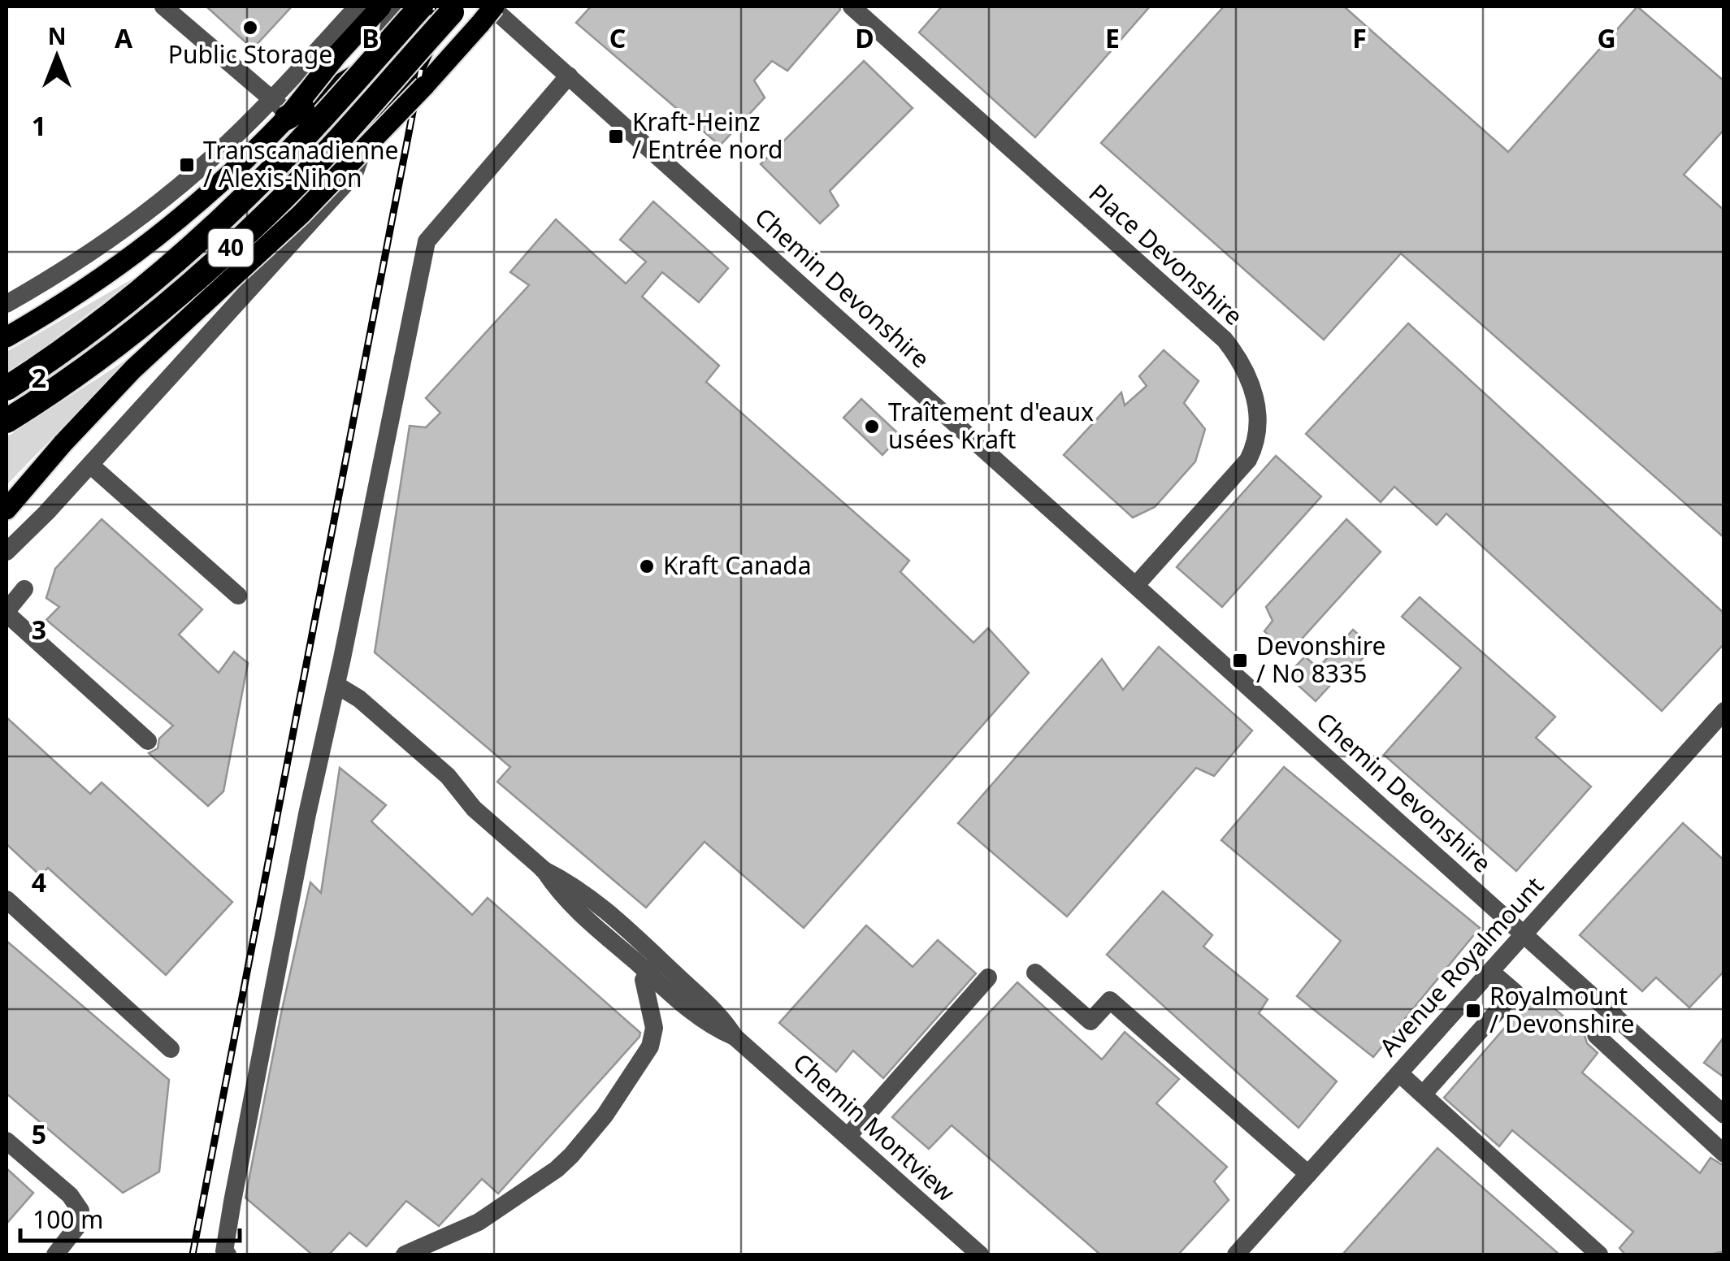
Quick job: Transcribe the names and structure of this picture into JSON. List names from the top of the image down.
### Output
{
  "streets": {
    "highway": ["40"],
    "street": [
      "Place Devonshire",
      "Chemin Devonshire",
      "Avenue Royalmount",
      "Chemin Montview"
    ]
  },
  "crossings": [
    ["Place Devonshire", "Chemin Devonshire"],
    ["Chemin Devonshire", "Avenue Royalmount"]
  ],
  "places": {
    "other": ["Public Storage", "Traîtement d'eaux usées Kraft", "Kraft Canada"],
    "transit": [
      "Kraft-Heinz / Entrée nord",
      "Transcanadienne / Alexis-Nihon",
      "Devonshire / No 8335",
      "Royalmount / Devonshire"
    ]
  },
  "scale_bar": "100 m",
  "north": "top",
  "grid": {
    "columns": [
      "A",
      "B",
      "C",
      "D",
      "E",
      "F",
      "G"
    ],
    "rows": [
      "1",
      "2",
      "3",
      "4",
      "5"
    ]
  }
}
